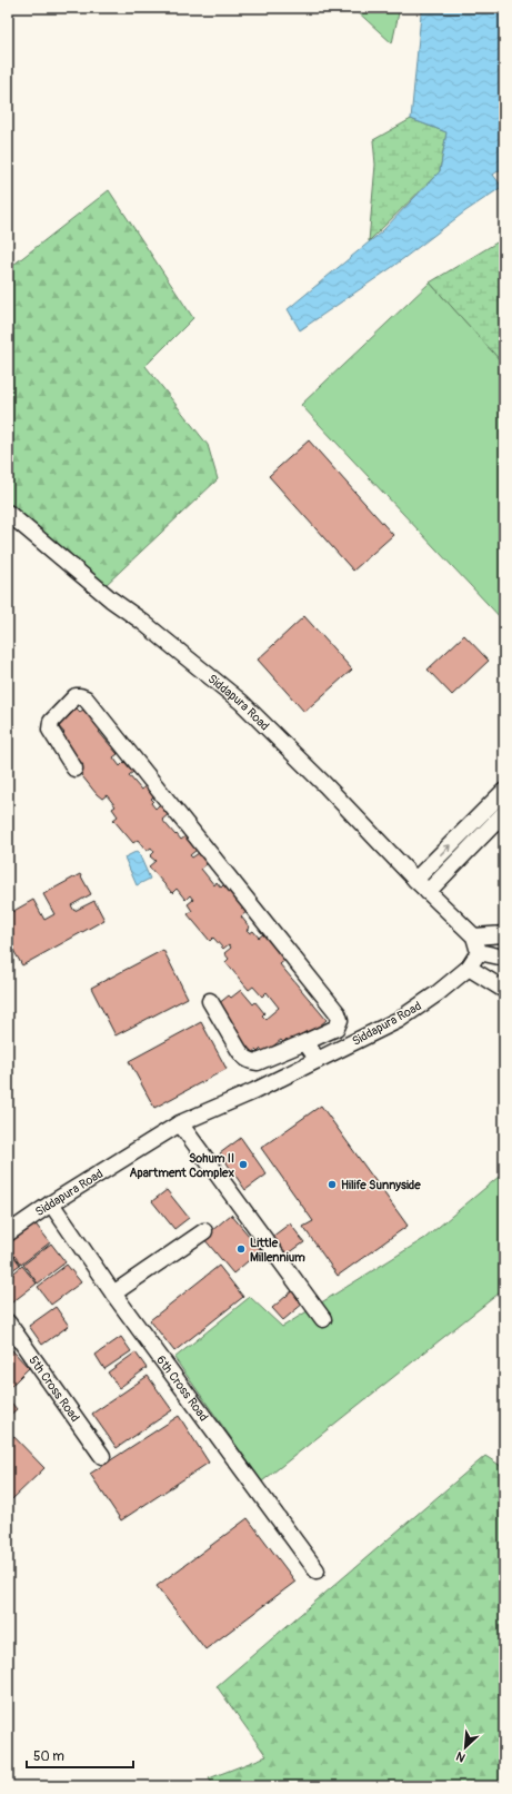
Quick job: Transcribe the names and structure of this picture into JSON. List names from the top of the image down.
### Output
{
  "streets": {
    "street": ["Siddapura Road", "6th Cross Road", "5th Cross Road"]
  },
  "crossings": [
    ["Siddapura Road", "6th Cross Road"]
  ],
  "places": ["Sohum II Apartment Complex", "Hilife Sunnyside", "Little Millennium"],
  "scale_bar": "50 m",
  "north": "bottom left"
}
